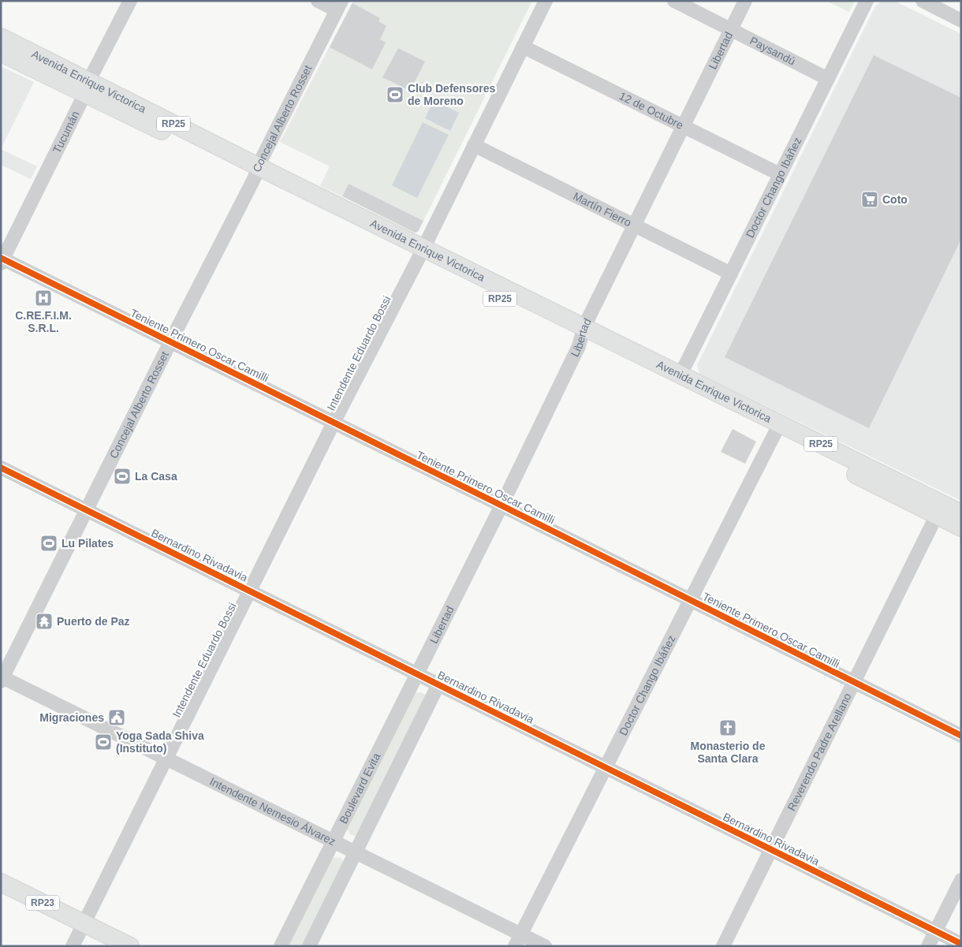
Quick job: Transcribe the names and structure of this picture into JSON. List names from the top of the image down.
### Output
{
  "streets": {
    "main road": ["Avenida Enrique Victorica", "RP25", "RP23"],
    "street": [
      "Paysandú",
      "Libertad",
      "12 de Octubre",
      "Concejal Alberto Rosset",
      "Tucumán",
      "Doctor Chango Ibáñez",
      "Martín Fierro",
      "Teniente Primero Oscar Camilli",
      "Intendente Eduardo Bossi",
      "Bernardino Rivadavia",
      "Reverendo Padre Arellano",
      "Boulevard Evita",
      "Intendente Nemesio Álvarez"
    ]
  },
  "crossings": [
    ["Paysandú", "Libertad"],
    ["Paysandú", "Doctor Chango Ibáñez"],
    ["Libertad", "Avenida Enrique Victorica"],
    ["Libertad", "12 de Octubre"],
    ["Libertad", "Martín Fierro"],
    ["Libertad", "Teniente Primero Oscar Camilli"],
    ["Libertad", "Bernardino Rivadavia"],
    ["Libertad", "Boulevard Evita"],
    ["Avenida Enrique Victorica", "Concejal Alberto Rosset"],
    ["Avenida Enrique Victorica", "Tucumán"],
    ["Avenida Enrique Victorica", "Doctor Chango Ibáñez"],
    ["Avenida Enrique Victorica", "Intendente Eduardo Bossi"],
    ["Avenida Enrique Victorica", "Reverendo Padre Arellano"],
    ["12 de Octubre", "Doctor Chango Ibáñez"],
    ["12 de Octubre", "Intendente Eduardo Bossi"],
    ["Concejal Alberto Rosset", "Teniente Primero Oscar Camilli"],
    ["Concejal Alberto Rosset", "Bernardino Rivadavia"],
    ["Concejal Alberto Rosset", "Intendente Nemesio Álvarez"],
    ["Tucumán", "Teniente Primero Oscar Camilli"],
    ["Doctor Chango Ibáñez", "Martín Fierro"],
    ["Doctor Chango Ibáñez", "Teniente Primero Oscar Camilli"],
    ["Doctor Chango Ibáñez", "Bernardino Rivadavia"],
    ["Doctor Chango Ibáñez", "Intendente Nemesio Álvarez"],
    ["Martín Fierro", "Intendente Eduardo Bossi"],
    ["Teniente Primero Oscar Camilli", "Intendente Eduardo Bossi"],
    ["Teniente Primero Oscar Camilli", "Reverendo Padre Arellano"],
    ["Intendente Eduardo Bossi", "Bernardino Rivadavia"],
    ["Intendente Eduardo Bossi", "Intendente Nemesio Álvarez"],
    ["Intendente Eduardo Bossi", "RP23"],
    ["Bernardino Rivadavia", "Reverendo Padre Arellano"],
    ["Bernardino Rivadavia", "Boulevard Evita"],
    ["Boulevard Evita", "Intendente Nemesio Álvarez"]
  ],
  "places": {
    "sports": [
      "Club Defensores de Moreno",
      "La Casa",
      "Lu Pilates",
      "Yoga Sada Shiva (Instituto)"
    ],
    "supermarket": ["Coto"],
    "hospital": ["C.RE.F.I.M. S.R.L."],
    "temple": ["Puerto de Paz"],
    "public building": ["Migraciones"],
    "church": ["Monasterio de Santa Clara"]
  }
}
